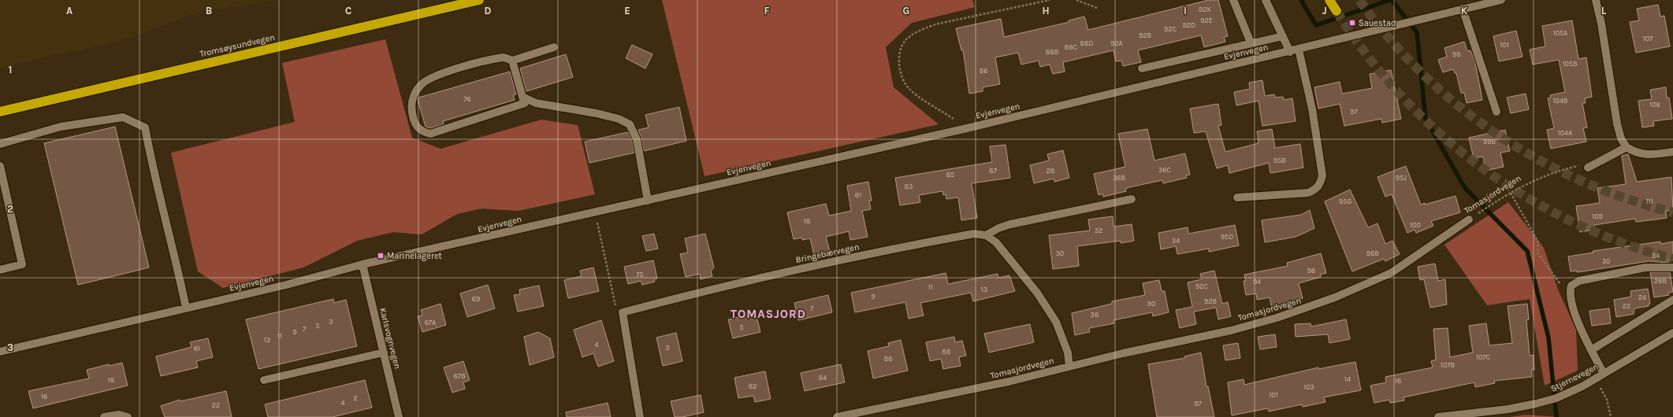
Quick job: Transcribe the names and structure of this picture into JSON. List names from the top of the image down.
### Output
{
  "streets": {
    "highway": ["Tromsøysundvegen"],
    "street": [
      "Evjenvegen",
      "Tomasjordvegen",
      "Bringebærvegen",
      "Karlsvognvegen",
      "Stjernevegen"
    ]
  },
  "crossings": [
    ["Evjenvegen", "Karlsvognvegen"]
  ],
  "districts": ["TOMASJORD"],
  "places": {
    "transit": ["Sauestad", "Marinelageret"]
  },
  "house_numbers": [
    "92K",
    "92E",
    "92D",
    "92C",
    "105A",
    "92B",
    "107",
    "88D",
    "92A",
    "101",
    "88C",
    "88B",
    "99",
    "105B",
    "86",
    "76",
    "104B",
    "106",
    "97",
    "104A",
    "99B",
    "95B",
    "36C",
    "87",
    "28",
    "85",
    "36B",
    "95J",
    "83",
    "81",
    "95G",
    "111",
    "109",
    "18",
    "100",
    "32",
    "95D",
    "34",
    "30",
    "98B",
    "34",
    "30",
    "96",
    "75",
    "26B",
    "94",
    "92C",
    "11",
    "13",
    "9",
    "24",
    "69",
    "92B",
    "90",
    "22",
    "7",
    "38",
    "3",
    "67A",
    "5",
    "5",
    "7",
    "9",
    "11",
    "13",
    "4",
    "3",
    "61",
    "88",
    "107C",
    "86",
    "107B",
    "67B",
    "84",
    "14",
    "18",
    "16",
    "82",
    "103",
    "101",
    "16",
    "2",
    "4",
    "97",
    "22"
  ],
  "grid": {
    "columns": [
      "A",
      "B",
      "C",
      "D",
      "E",
      "F",
      "G",
      "H",
      "I",
      "J",
      "K",
      "L"
    ],
    "rows": ["1", "2", "3"]
  }
}
